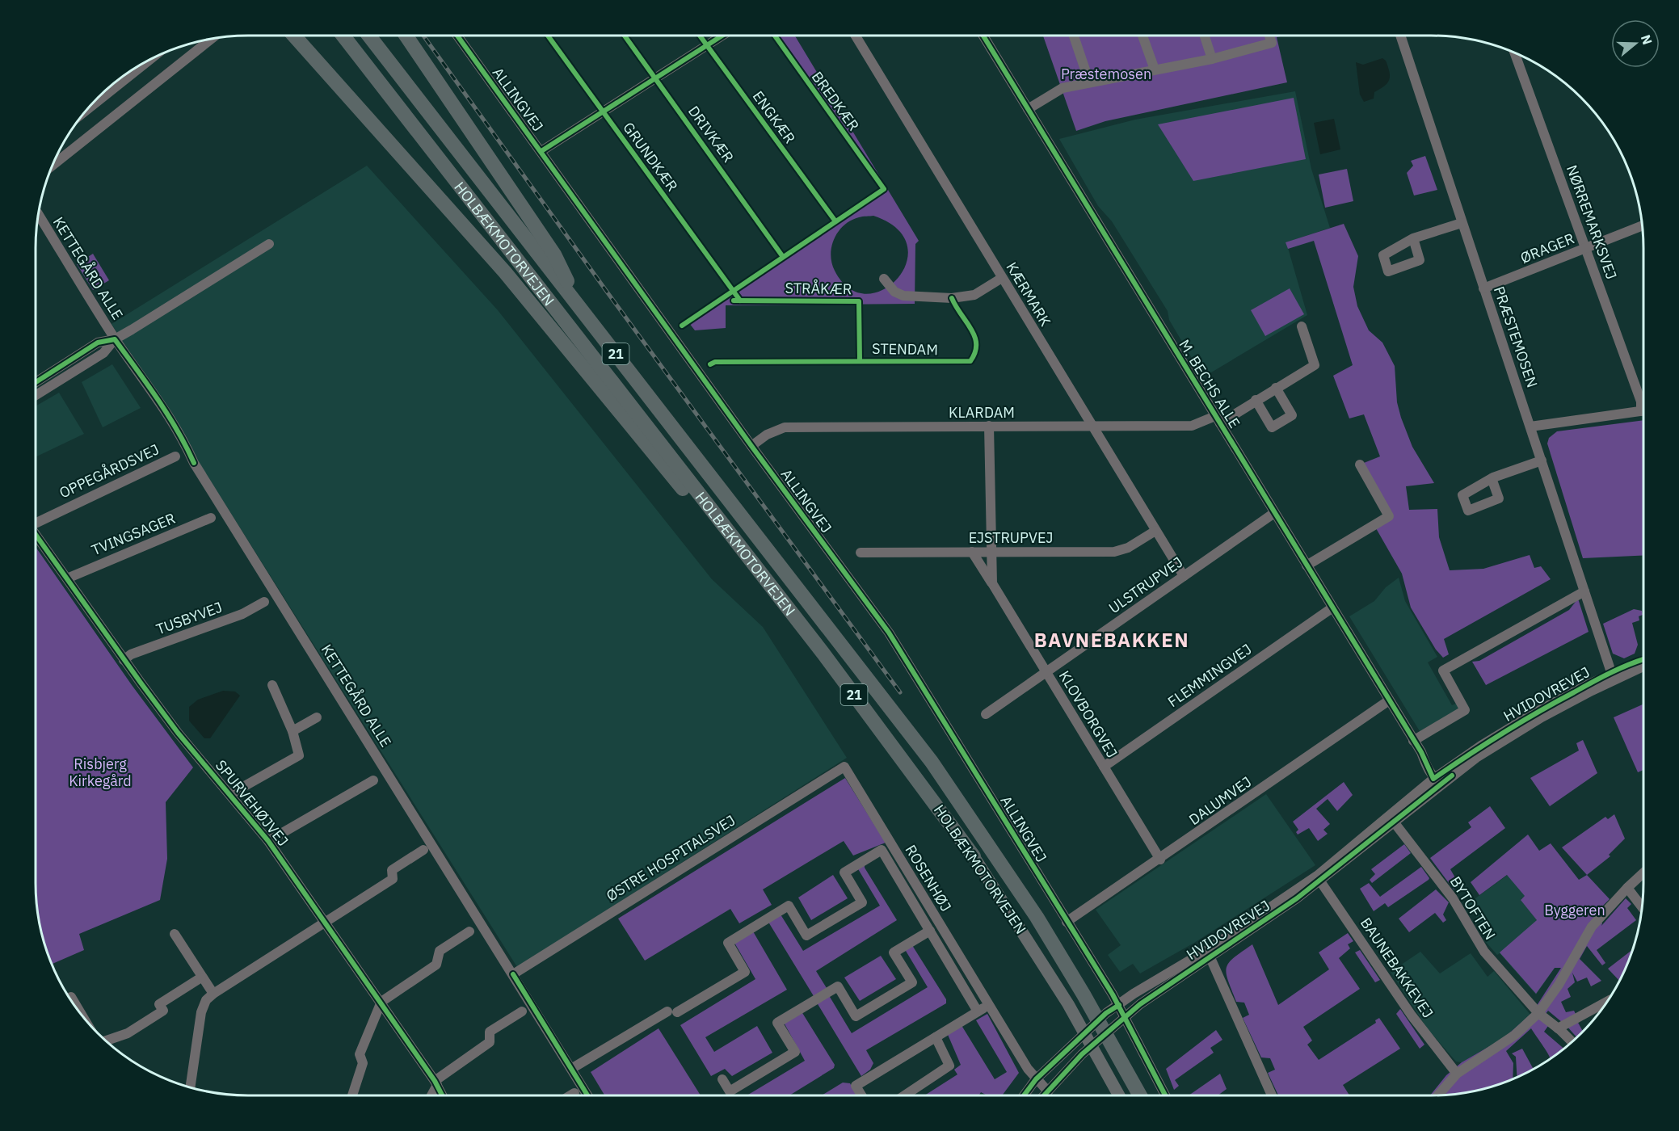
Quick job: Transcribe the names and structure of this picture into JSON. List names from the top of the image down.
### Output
{
  "streets": {
    "highway": ["HOLBÆKMOTORVEJEN", "21"],
    "street": [
      "ALLINGVEJ",
      "NØRREMARKSVEJ",
      "ØRAGER",
      "KETTEGÅRD ALLE",
      "KÆRMARK",
      "PRÆSTEMOSEN",
      "M. BECHS ALLE",
      "KLARDAM",
      "OPPEGÅRDSVEJ",
      "TVINGSAGER",
      "EJSTRUPVEJ",
      "ULSTRUPVEJ",
      "TUSBYVEJ",
      "FLEMMINGVEJ",
      "HVIDOVREVEJ",
      "KLOVBORGVEJ",
      "DALUMVEJ",
      "SPURVEHØJVEJ",
      "ØSTRE HOSPITALSVEJ",
      "ROSENHØJ",
      "BYTOFTEN",
      "BAUNEBAKKEVEJ"
    ],
    "cycle path": [
      "BREDKÆR",
      "ENGKÆR",
      "DRIVKÆR",
      "GRUNDKÆR",
      "STRÅKÆR",
      "STENDAM"
    ]
  },
  "crossings": [
    ["ALLINGVEJ", "KLARDAM"],
    ["ALLINGVEJ", "HVIDOVREVEJ"],
    ["ALLINGVEJ", "DALUMVEJ"],
    ["NØRREMARKSVEJ", "ØRAGER"],
    ["ØRAGER", "PRÆSTEMOSEN"],
    ["KETTEGÅRD ALLE", "ØSTRE HOSPITALSVEJ"],
    ["KETTEGÅRD ALLE", "ROSENHØJ"],
    ["KÆRMARK", "KLARDAM"],
    ["KÆRMARK", "EJSTRUPVEJ"],
    ["KÆRMARK", "ULSTRUPVEJ"],
    ["PRÆSTEMOSEN", "HVIDOVREVEJ"],
    ["M. BECHS ALLE", "KLARDAM"],
    ["M. BECHS ALLE", "ULSTRUPVEJ"],
    ["M. BECHS ALLE", "FLEMMINGVEJ"],
    ["M. BECHS ALLE", "HVIDOVREVEJ"],
    ["M. BECHS ALLE", "DALUMVEJ"],
    ["KLARDAM", "KLOVBORGVEJ"],
    ["TVINGSAGER", "SPURVEHØJVEJ"],
    ["EJSTRUPVEJ", "KLOVBORGVEJ"],
    ["ULSTRUPVEJ", "KLOVBORGVEJ"],
    ["TUSBYVEJ", "SPURVEHØJVEJ"],
    ["FLEMMINGVEJ", "KLOVBORGVEJ"],
    ["HVIDOVREVEJ", "ROSENHØJ"],
    ["HVIDOVREVEJ", "BYTOFTEN"],
    ["HVIDOVREVEJ", "BAUNEBAKKEVEJ"],
    ["KLOVBORGVEJ", "DALUMVEJ"],
    ["ØSTRE HOSPITALSVEJ", "ROSENHØJ"]
  ],
  "districts": ["BAVNEBAKKEN"],
  "parks": ["Præstemosen", "Risbjerg Kirkegård", "Byggeren"],
  "north": "right"
}
